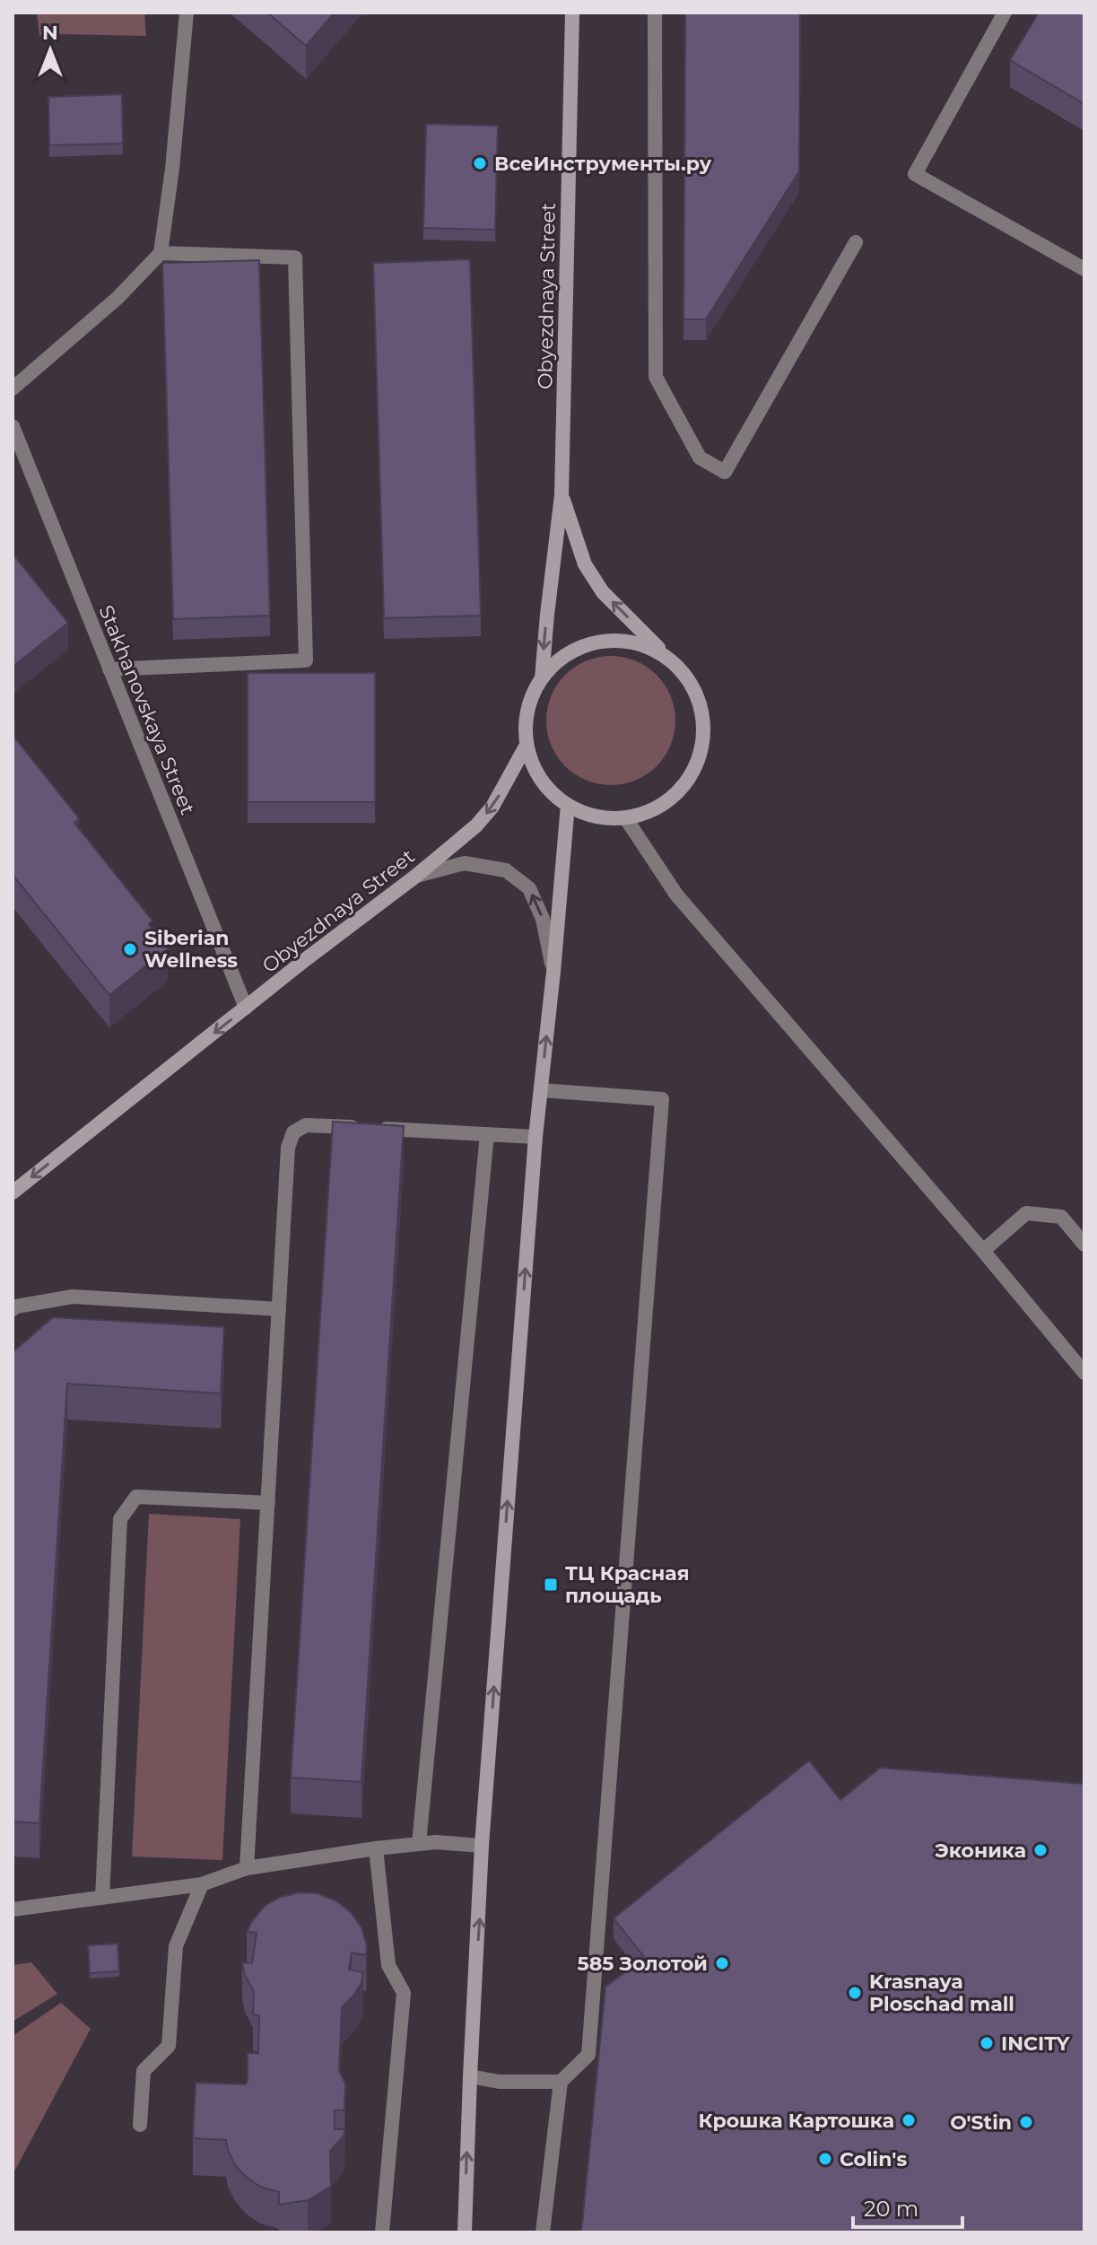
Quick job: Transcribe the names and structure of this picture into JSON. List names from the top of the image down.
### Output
{
  "streets": {
    "main road": ["Obyezdnaya Street"],
    "street": ["Stakhanovskaya Street"]
  },
  "crossings": [
    ["Obyezdnaya Street", "Stakhanovskaya Street"]
  ],
  "one_way": ["Obyezdnaya Street"],
  "places": {
    "other": [
      "ВсеИнструменты.ру",
      "Siberian Wellness",
      "Эконика",
      "585 Золотой",
      "Krasnaya Ploschad mall",
      "INCITY",
      "Крошка Картошка",
      "O'Stin",
      "Colin's"
    ],
    "transit": ["ТЦ Красная площадь"]
  },
  "scale_bar": "20 m",
  "north": "top"
}
